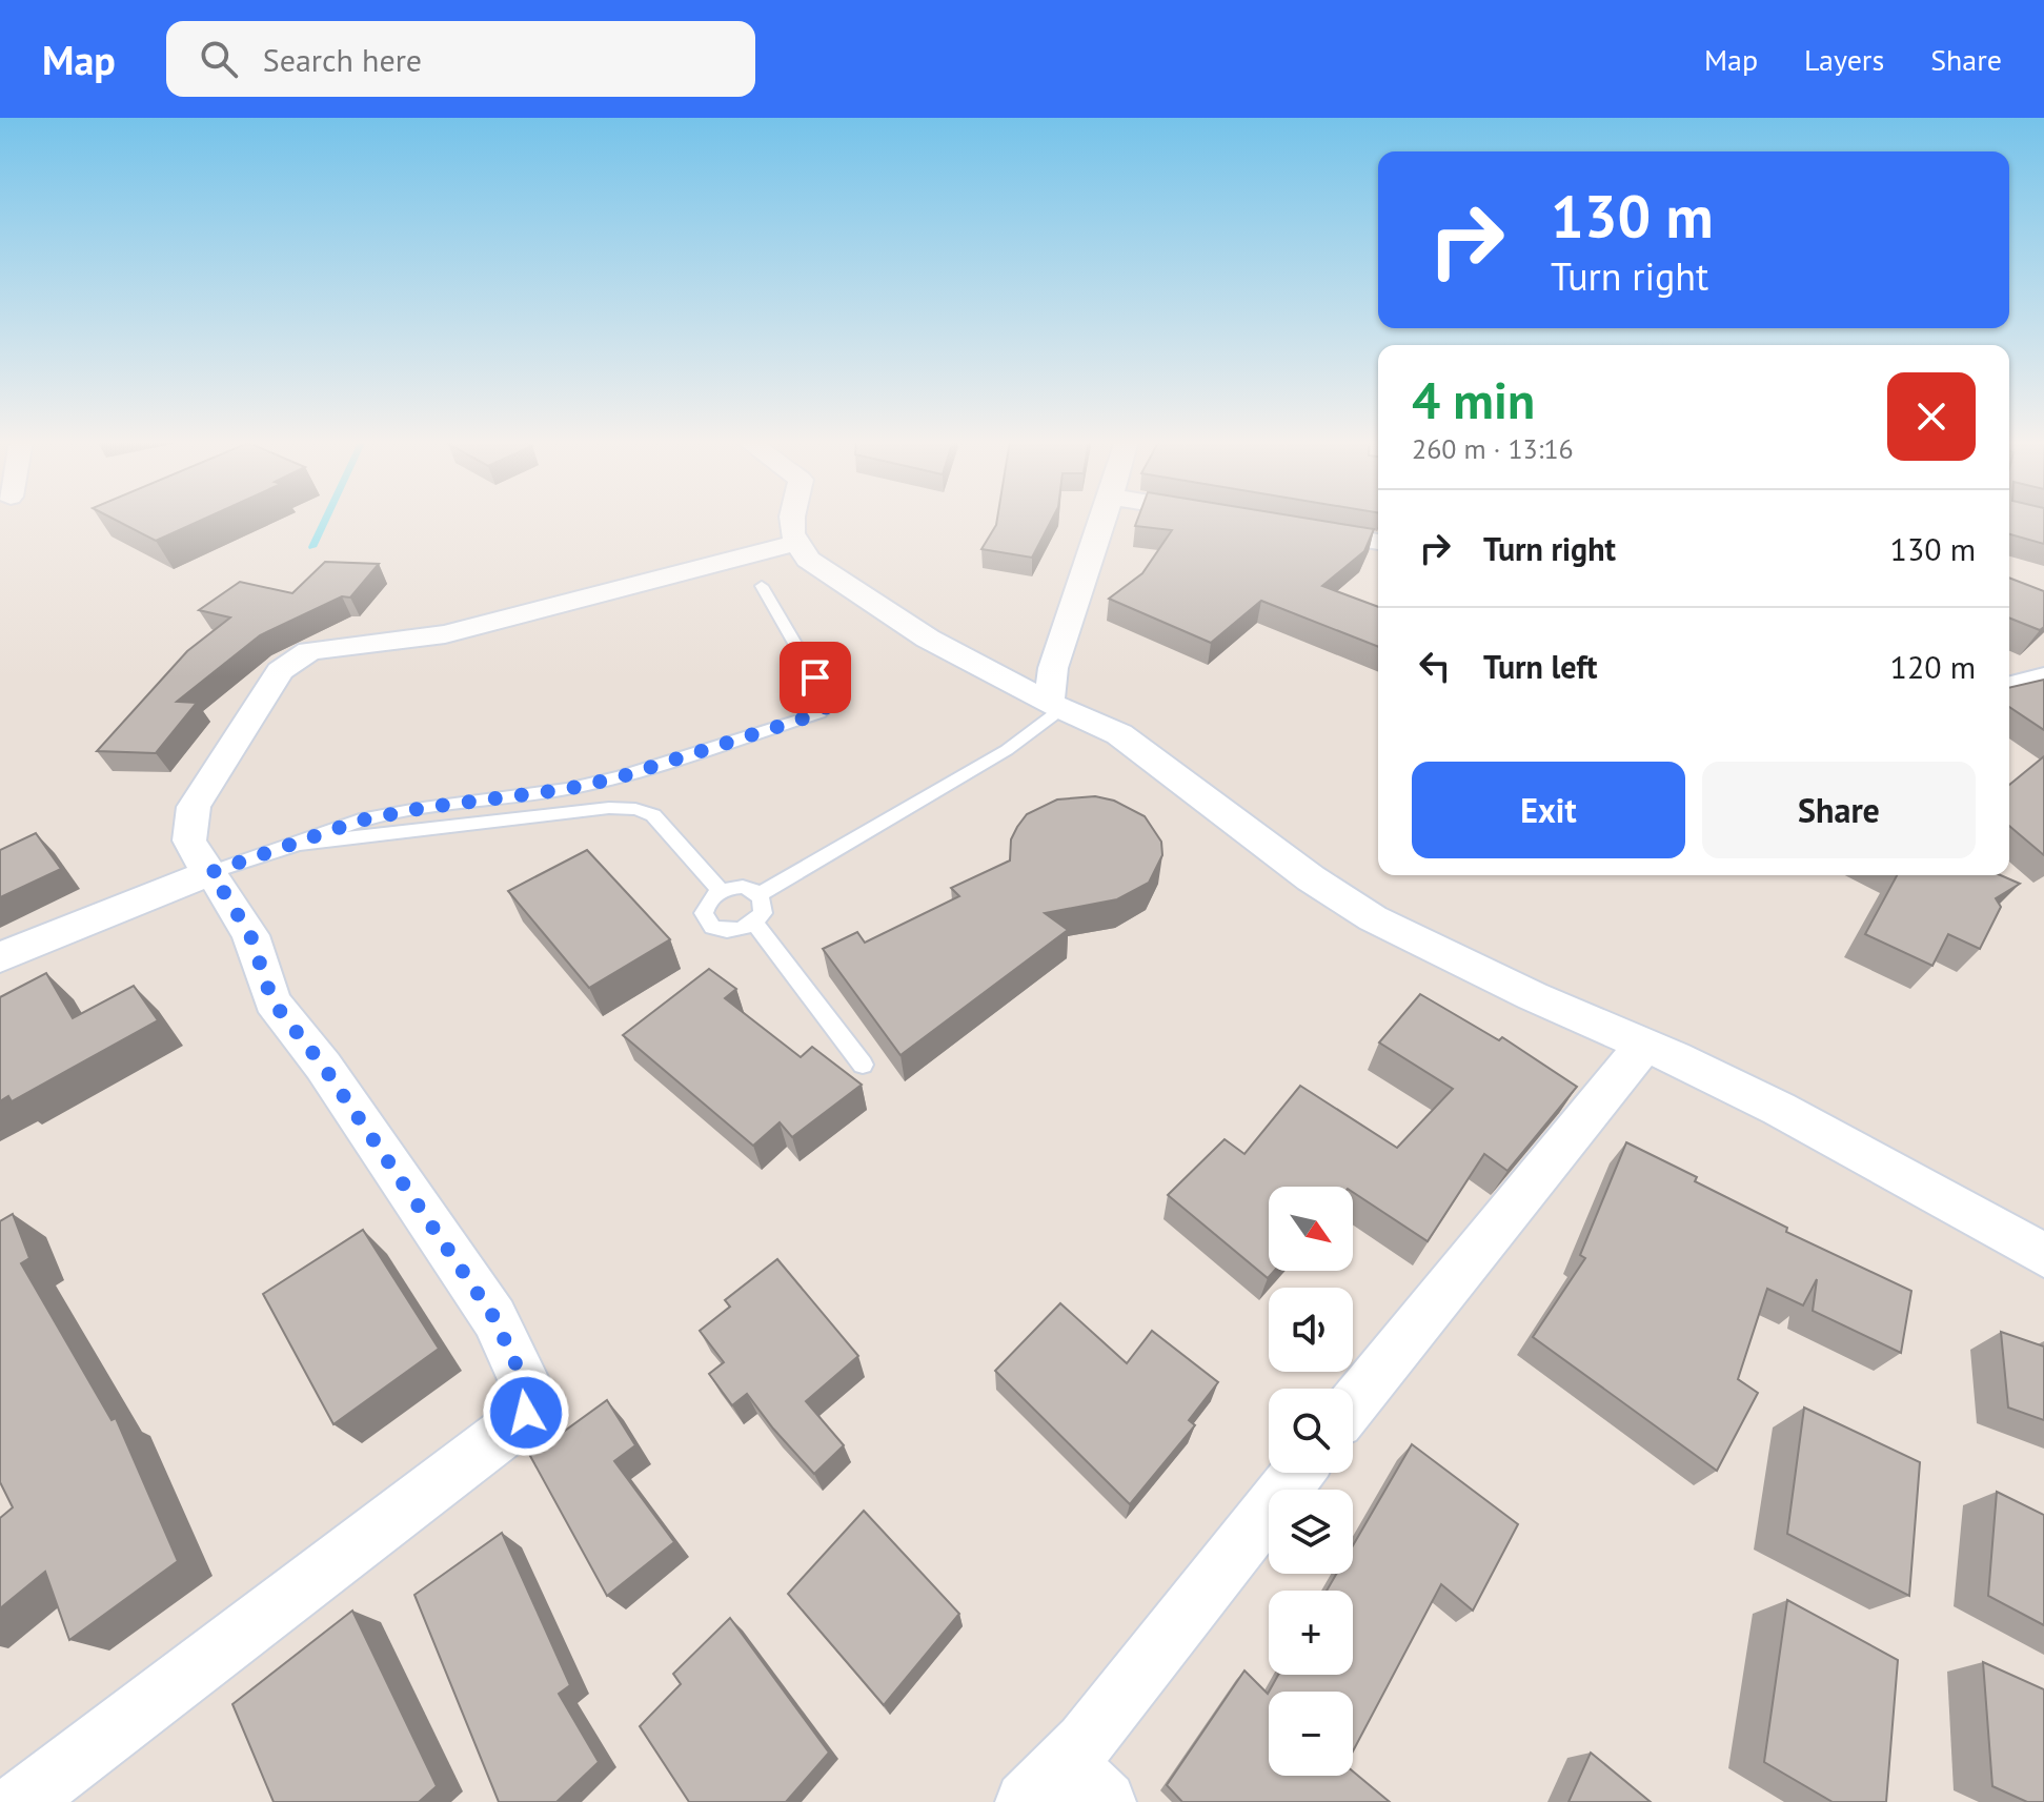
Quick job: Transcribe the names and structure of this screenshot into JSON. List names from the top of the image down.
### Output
{
  "north": "bottom right",
  "page": {
    "header": "Map",
    "search": "Search here",
    "nav": ["Map", "Layers", "Share"],
    "turn": ["130 m", "Turn right"],
    "heading": ["4 min", "260 m · 13:16"],
    "list": [
      {
        "name": "Turn right",
        "value": "130 m"
      },
      {
        "name": "Turn left",
        "value": "120 m"
      }
    ],
    "buttons": ["Exit", "Share"],
    "map_buttons": ["+", "−"]
  }
}
